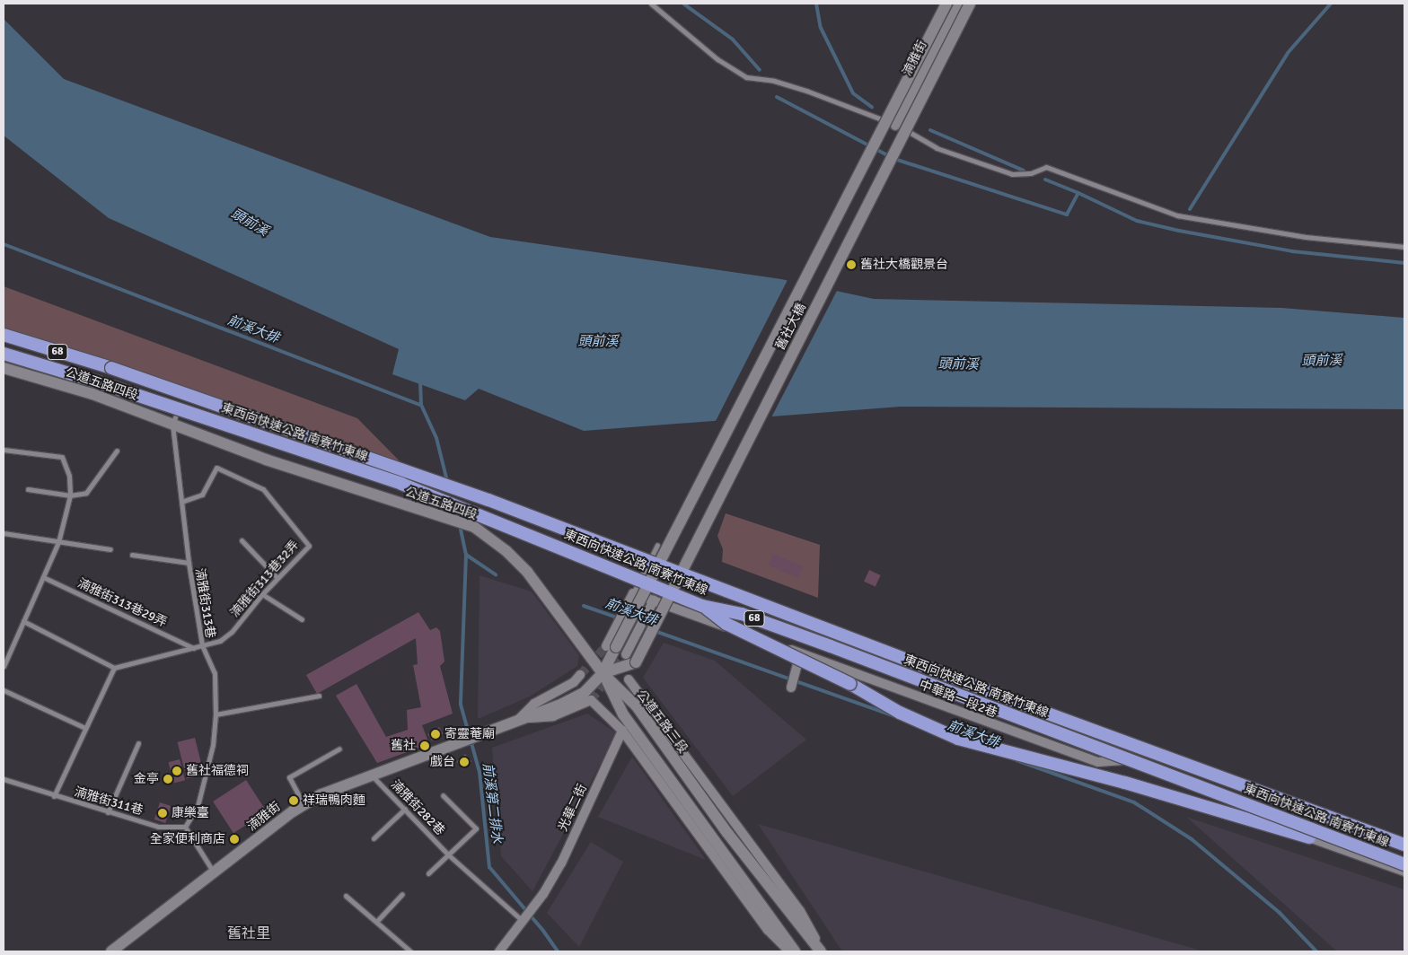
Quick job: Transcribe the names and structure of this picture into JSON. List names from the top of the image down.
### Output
{
  "streets": {
    "highway": ["68", "東西向快速公路 南寮竹東線"],
    "street": [
      "湳雅街",
      "舊社大橋",
      "公道五路四段",
      "中華路一段2巷",
      "公道五路三段",
      "光華二街"
    ],
    "lane": [
      "湳雅街313巷32弄",
      "湳雅街313巷29弄",
      "湳雅街313巷",
      "湳雅街311巷",
      "湳雅街282巷"
    ]
  },
  "crossings": [
    ["湳雅街", "湳雅街282巷"],
    ["舊社大橋", "公道五路四段"],
    ["舊社大橋", "公道五路三段"],
    ["公道五路四段", "湳雅街313巷"],
    ["公道五路四段", "公道五路三段"],
    ["湳雅街313巷32弄", "湳雅街313巷29弄"],
    ["湳雅街313巷32弄", "湳雅街313巷"],
    ["湳雅街313巷", "湳雅街311巷"],
    ["湳雅街282巷", "光華二街"]
  ],
  "districts": ["舊社里"],
  "water": ["頭前溪", "前溪大排", "前溪第二排水"],
  "places": [
    "舊社大橋觀景台",
    "寄靈菴廟",
    "舊社",
    "戲台",
    "舊社福德祠",
    "金亭",
    "祥瑞鴨肉麵",
    "康樂臺",
    "全家便利商店"
  ]
}
